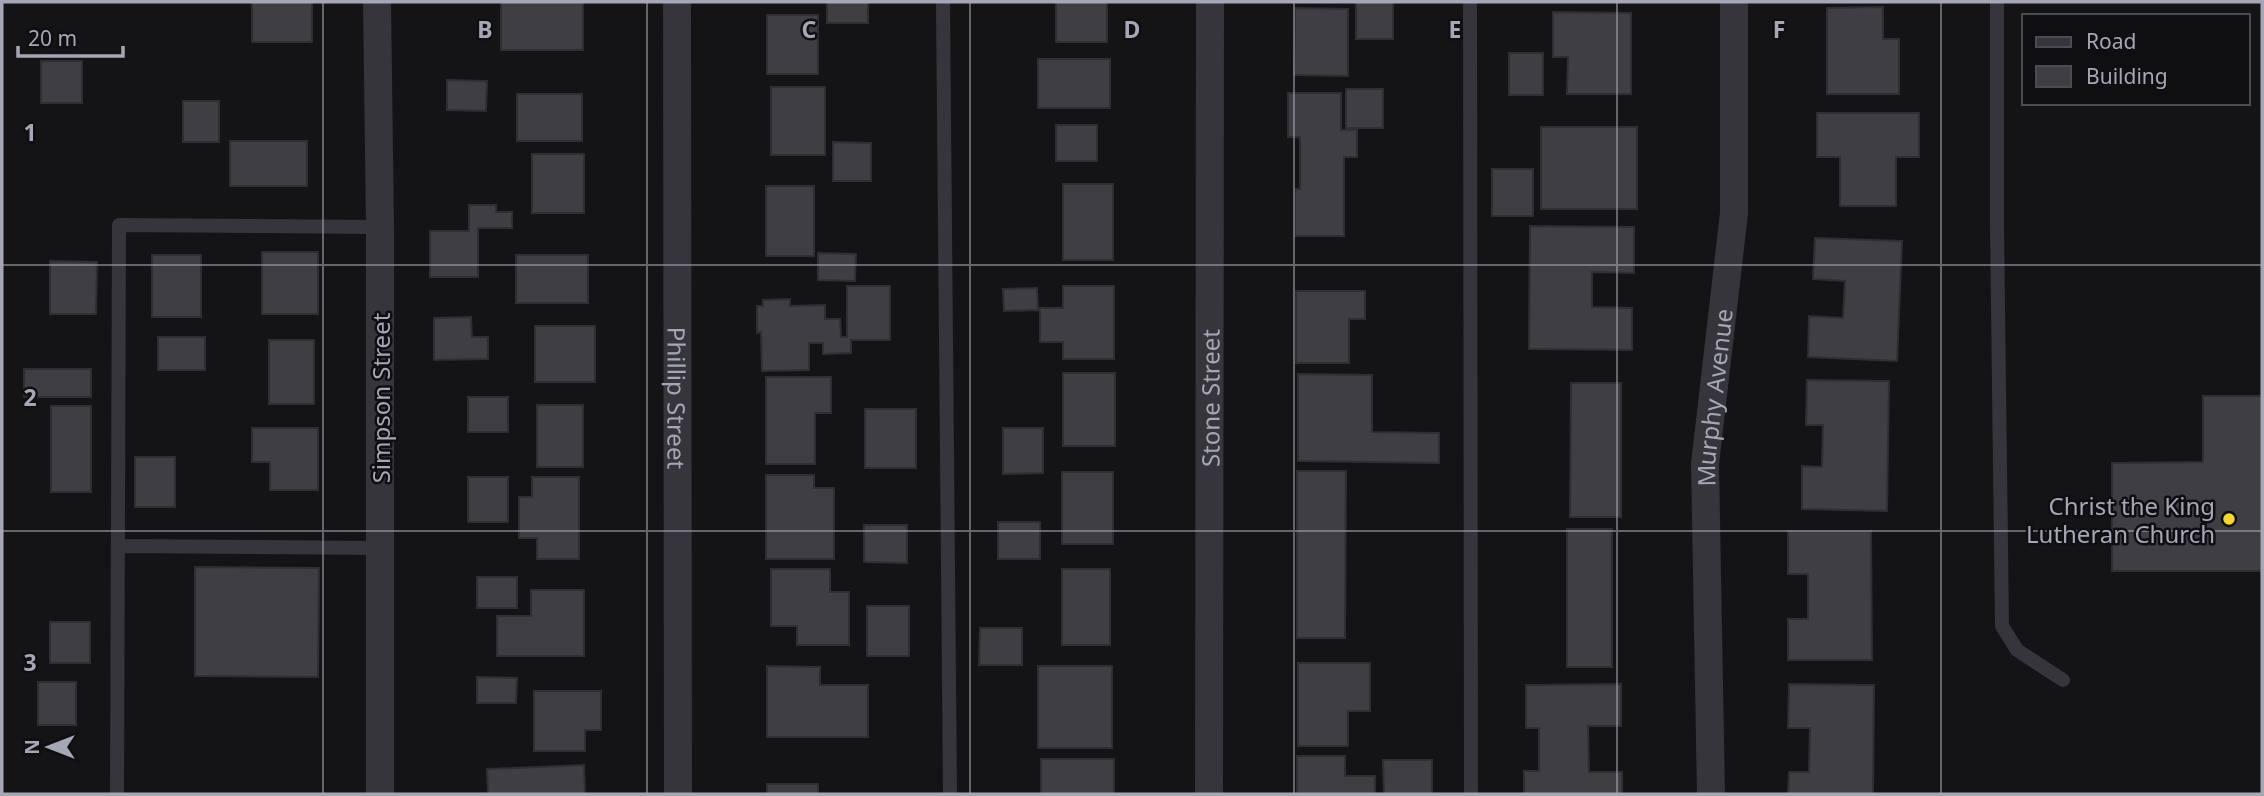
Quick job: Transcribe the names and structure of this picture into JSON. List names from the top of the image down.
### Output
{
  "streets": {
    "street": [
      "Simpson Street",
      "Phillip Street",
      "Stone Street",
      "Murphy Avenue"
    ]
  },
  "places": ["Christ the King Lutheran Church"],
  "legend": ["Road", "Building"],
  "scale_bar": "20 m",
  "north": "left",
  "grid": {
    "columns": [
      "B",
      "C",
      "D",
      "E",
      "F"
    ],
    "rows": ["1", "2", "3"]
  }
}
